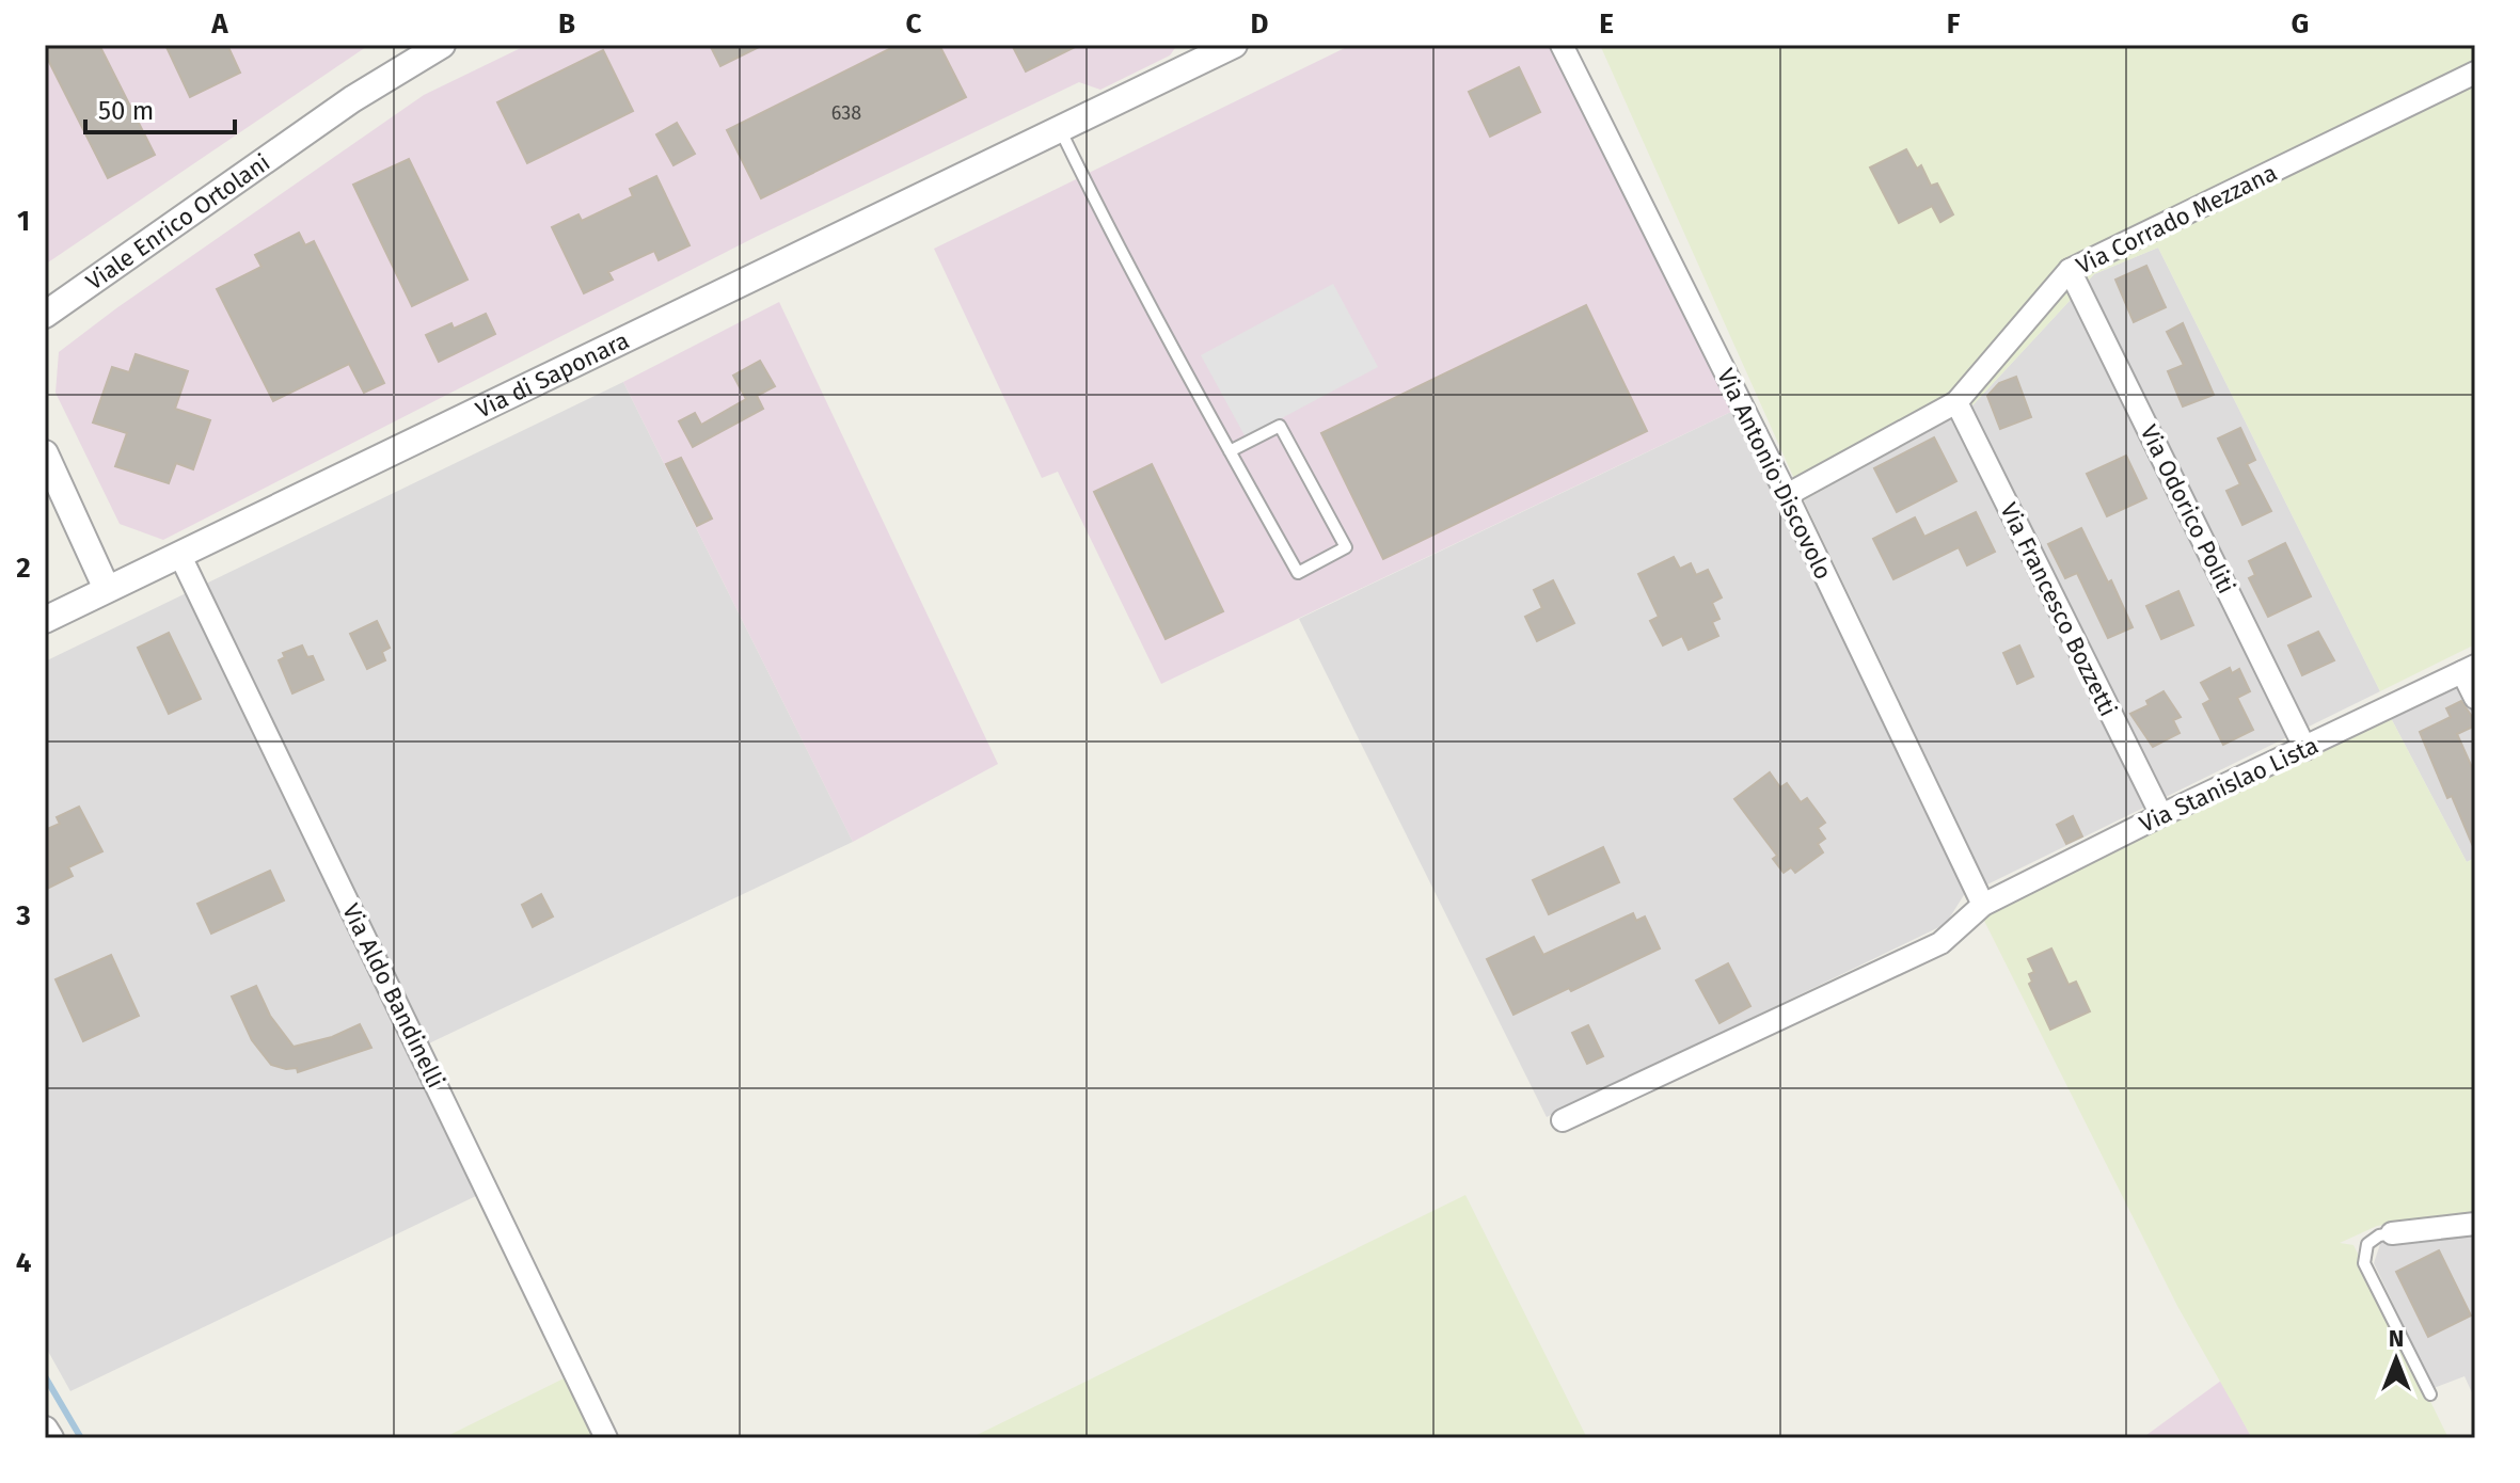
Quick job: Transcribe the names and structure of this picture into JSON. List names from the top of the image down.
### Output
{
  "streets": {
    "street": [
      "Via Corrado Mezzana",
      "Viale Enrico Ortolani",
      "Via di Saponara",
      "Via Antonio Discovolo",
      "Via Odorico Politi",
      "Via Francesco Bozzetti",
      "Via Stanislao Lista",
      "Via Aldo Bandinelli"
    ]
  },
  "crossings": [
    ["Via Corrado Mezzana", "Via Antonio Discovolo"],
    ["Via Corrado Mezzana", "Via Odorico Politi"],
    ["Via Corrado Mezzana", "Via Francesco Bozzetti"],
    ["Via di Saponara", "Via Aldo Bandinelli"],
    ["Via Antonio Discovolo", "Via Stanislao Lista"],
    ["Via Odorico Politi", "Via Stanislao Lista"],
    ["Via Francesco Bozzetti", "Via Stanislao Lista"]
  ],
  "house_numbers": ["638"],
  "scale_bar": "50 m",
  "north": "top",
  "grid": {
    "columns": [
      "A",
      "B",
      "C",
      "D",
      "E",
      "F",
      "G"
    ],
    "rows": [
      "1",
      "2",
      "3",
      "4"
    ]
  }
}
